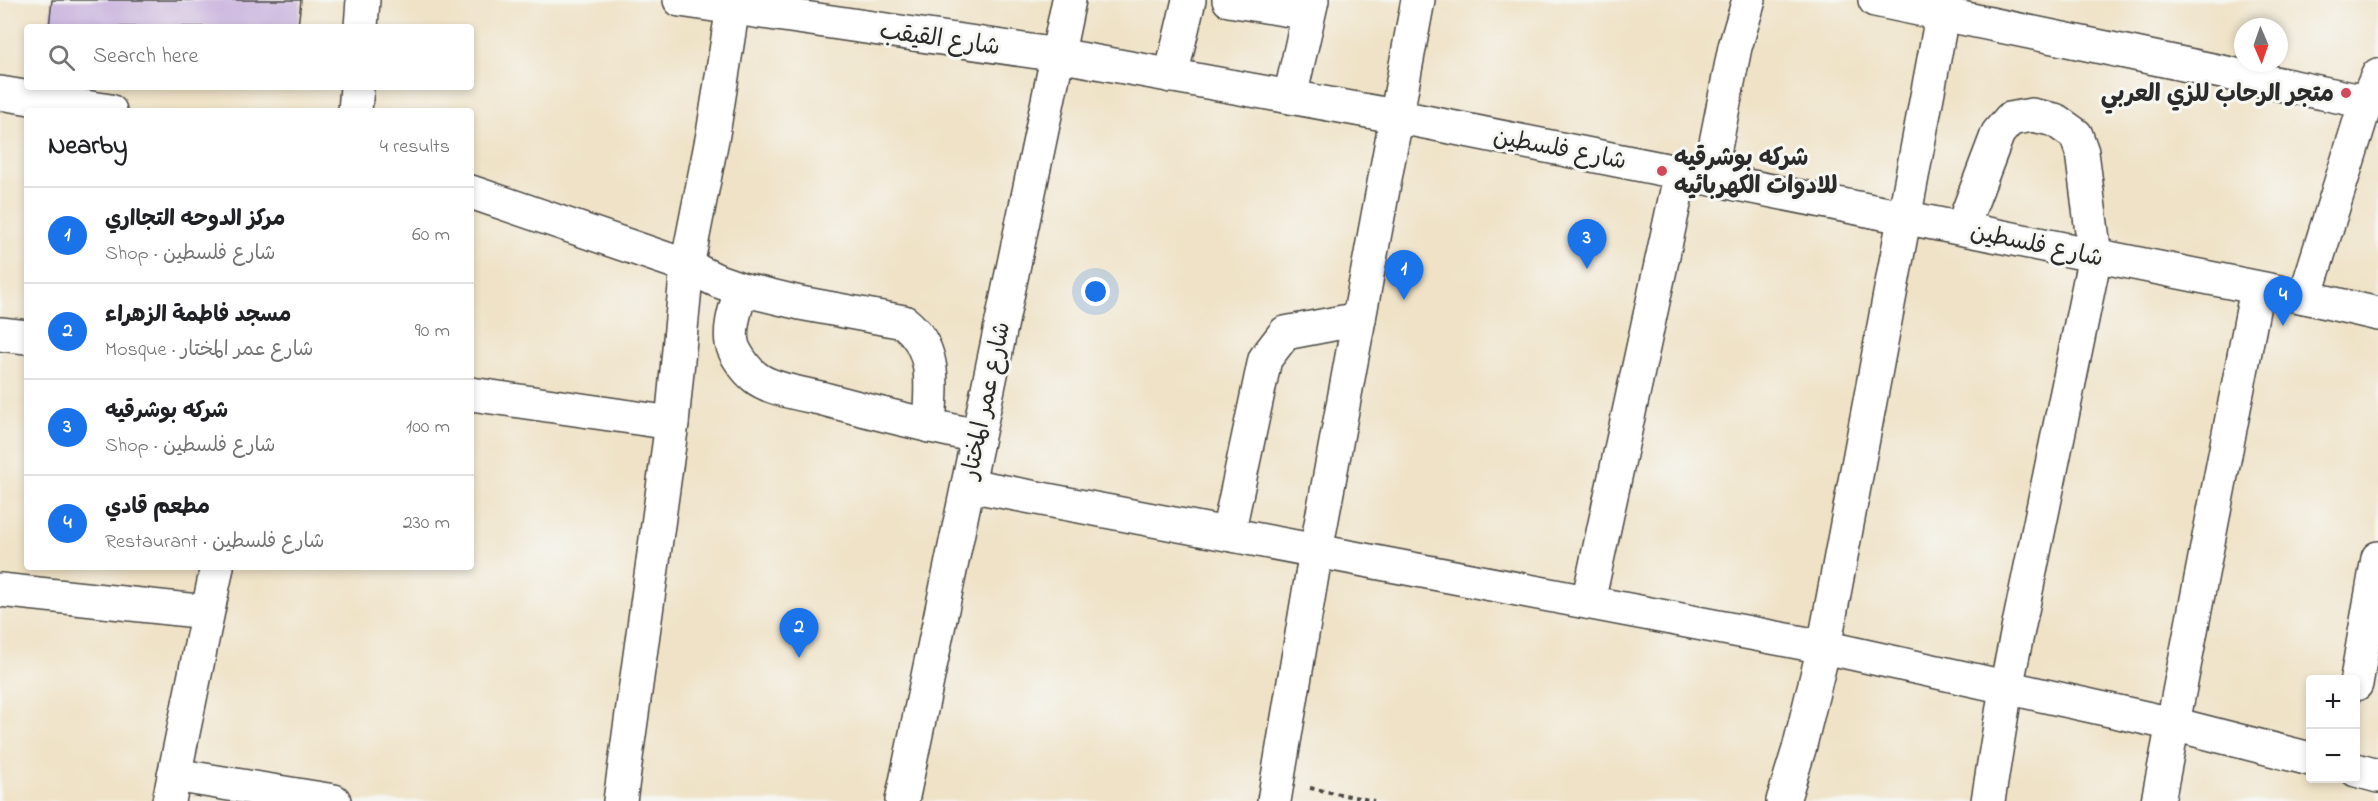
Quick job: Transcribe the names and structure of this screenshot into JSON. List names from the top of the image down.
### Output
{
  "streets": {
    "street": ["شارع القيقب", "شارع فلسطين", "شارع عمر المختار"]
  },
  "crossings": [
    ["شارع القيقب", "شارع فلسطين"],
    ["شارع القيقب", "شارع عمر المختار"],
    ["شارع فلسطين", "شارع عمر المختار"]
  ],
  "places": ["متجر الرحاب للزي العربي", "شركه بوشرقيه للادوات الكهربائيه"],
  "north": "bottom",
  "page": {
    "search": "Search here",
    "heading": ["Nearby", "4 results"],
    "list": [
      {
        "mark": "1",
        "name": "مركز الدوحه التجااري",
        "note": "Shop · شارع فلسطين",
        "value": "60 m"
      },
      {
        "mark": "2",
        "name": "مسجد فاطمة الزهراء",
        "note": "Mosque · شارع عمر المختار",
        "value": "90 m"
      },
      {
        "mark": "3",
        "name": "شركه بوشرقيه",
        "note": "Shop · شارع فلسطين",
        "value": "100 m"
      },
      {
        "mark": "4",
        "name": "مطعم قادي",
        "note": "Restaurant · شارع فلسطين",
        "value": "230 m"
      }
    ],
    "pins": [
      "3",
      "1",
      "4",
      "2"
    ],
    "map_buttons": ["+", "−"]
  }
}
